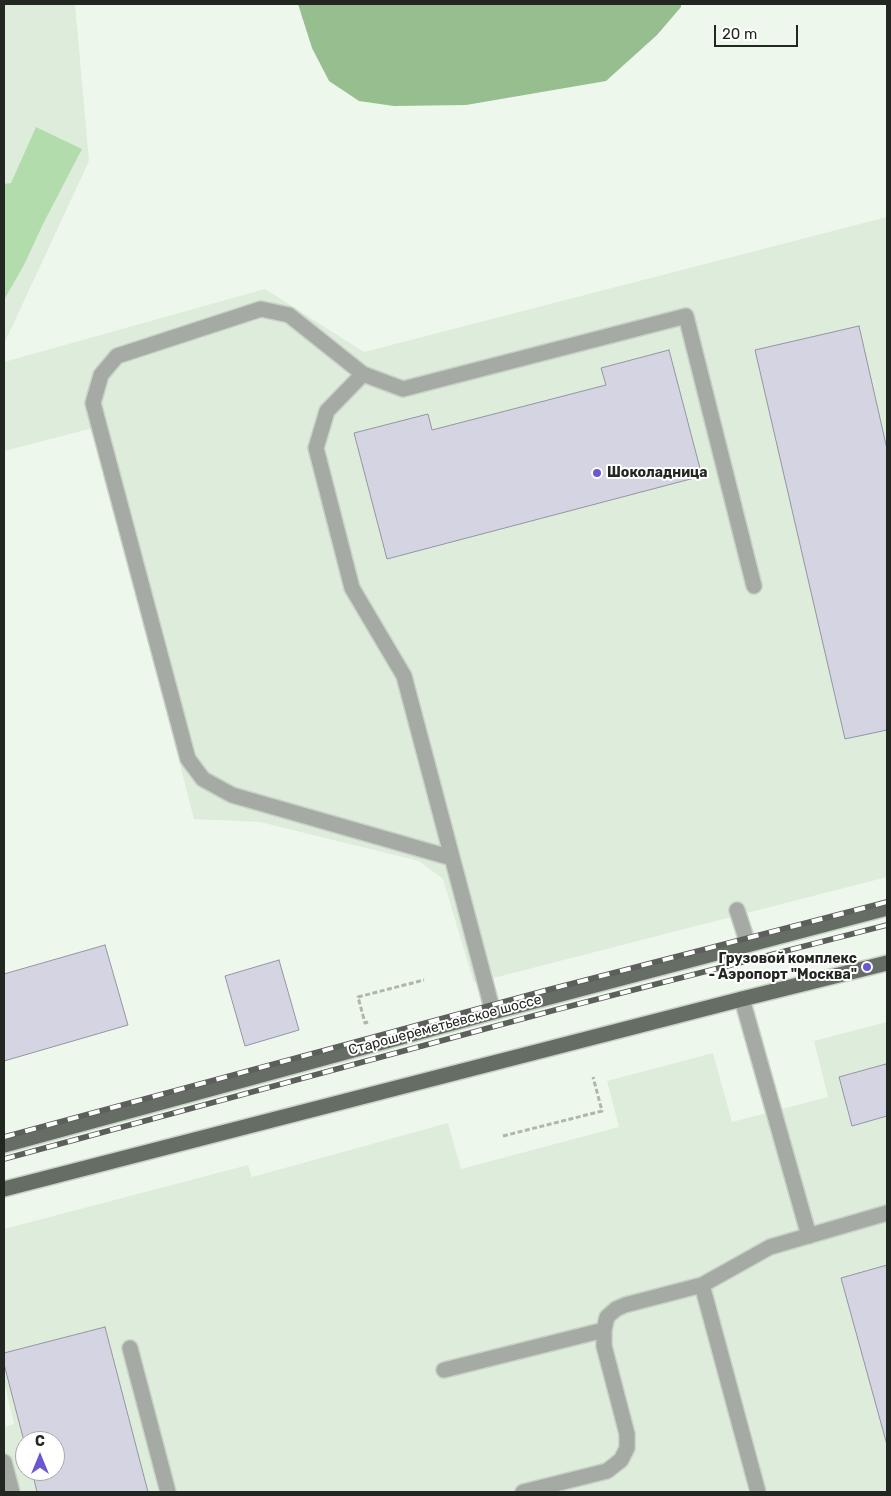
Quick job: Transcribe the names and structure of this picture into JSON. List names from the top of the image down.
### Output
{
  "streets": {
    "main road": ["Старошереметьевское шоссе"]
  },
  "places": ["Шоколадница", "Грузовой комплекс - Аэропорт \"Москва\""],
  "scale_bar": "20 m",
  "north": "top"
}
